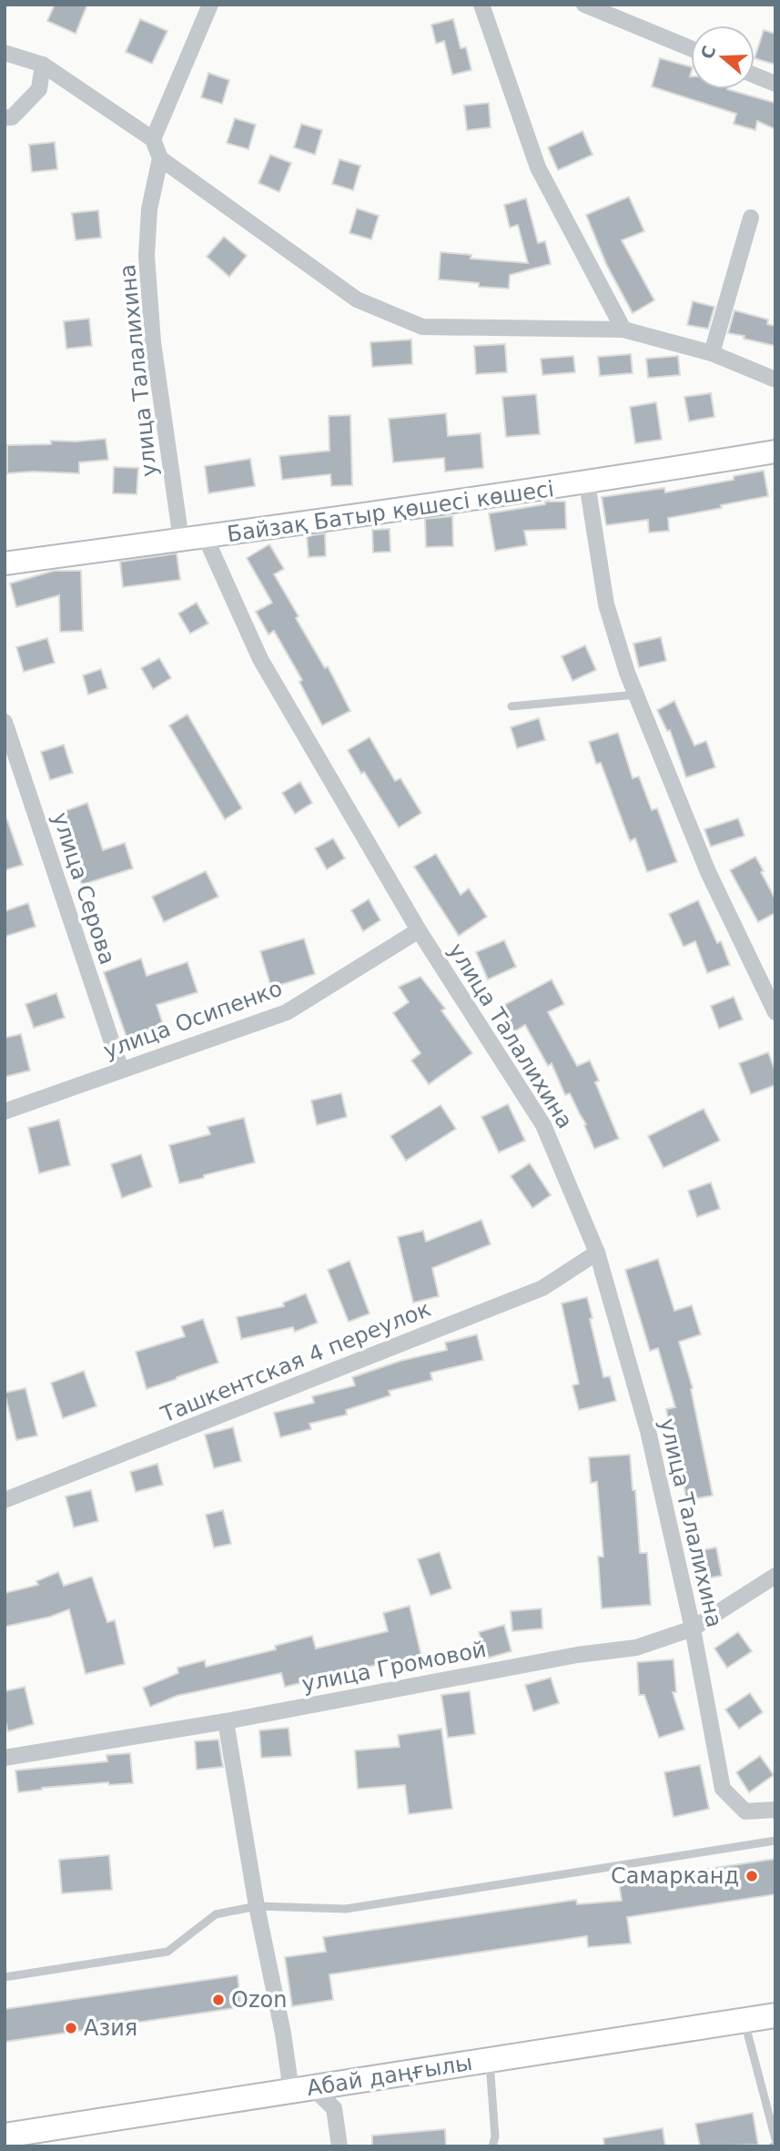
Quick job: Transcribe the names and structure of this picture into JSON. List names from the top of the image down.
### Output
{
  "streets": {
    "main road": ["Байзақ Батыр қөшесі көшесі", "Абай даңғылы"],
    "street": [
      "улица Талалихина",
      "улица Серова",
      "улица Осипенко",
      "Ташкентская 4 переулок",
      "улица Громовой"
    ]
  },
  "crossings": [
    ["улица Талалихина", "Байзақ Батыр қөшесі көшесі"],
    ["улица Талалихина", "улица Осипенко"],
    ["улица Талалихина", "Ташкентская 4 переулок"],
    ["улица Талалихина", "улица Громовой"],
    ["улица Серова", "улица Осипенко"]
  ],
  "places": ["Самарканд", "Ozon", "Азия"],
  "north": "left"
}
